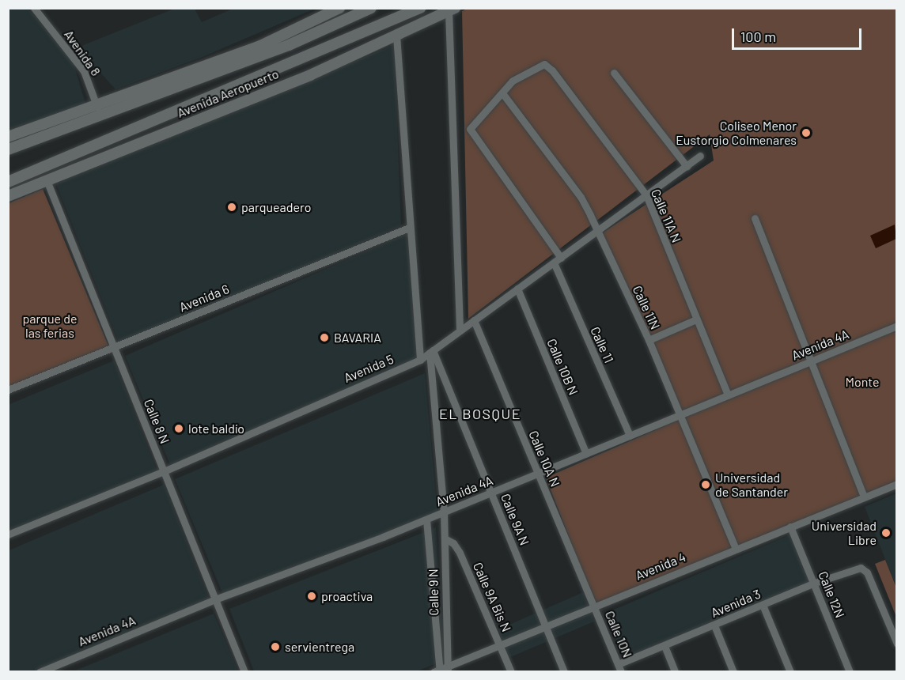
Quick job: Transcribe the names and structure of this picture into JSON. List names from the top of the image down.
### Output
{
  "streets": {
    "main road": ["Avenida Aeropuerto"],
    "street": [
      "Avenida 8",
      "Calle 11A N",
      "Avenida 6",
      "Calle 11N",
      "Calle 11",
      "Avenida 4A",
      "Calle 10B N",
      "Avenida 5",
      "Calle 8 N",
      "Calle 10A N",
      "Calle 9A N",
      "Avenida 4",
      "Calle 9 N",
      "Calle 12N",
      "Calle 9A Bis N",
      "Avenida 3",
      "Calle 10N"
    ]
  },
  "crossings": [
    ["Avenida 8", "Avenida Aeropuerto"],
    ["Avenida Aeropuerto", "Calle 8 N"],
    ["Calle 11A N", "Calle 11N"],
    ["Calle 11A N", "Avenida 4A"],
    ["Calle 11A N", "Avenida 5"],
    ["Avenida 6", "Calle 8 N"],
    ["Calle 11N", "Avenida 4A"],
    ["Calle 11N", "Avenida 5"],
    ["Calle 11N", "Avenida 4"],
    ["Calle 11", "Avenida 4A"],
    ["Calle 11", "Avenida 5"],
    ["Avenida 4A", "Calle 10B N"],
    ["Avenida 4A", "Calle 8 N"],
    ["Avenida 4A", "Calle 10A N"],
    ["Avenida 4A", "Calle 9A N"],
    ["Avenida 4A", "Calle 9 N"],
    ["Calle 10B N", "Avenida 5"],
    ["Avenida 5", "Calle 8 N"],
    ["Avenida 5", "Calle 10A N"],
    ["Avenida 5", "Calle 9A N"],
    ["Avenida 5", "Calle 9 N"],
    ["Calle 10A N", "Avenida 4"],
    ["Calle 10A N", "Calle 10N"],
    ["Calle 9A N", "Avenida 4"],
    ["Calle 9A N", "Calle 9 N"],
    ["Avenida 4", "Calle 9 N"],
    ["Avenida 4", "Calle 12N"],
    ["Avenida 4", "Calle 9A Bis N"],
    ["Avenida 4", "Calle 10N"],
    ["Calle 9 N", "Calle 9A Bis N"],
    ["Calle 12N", "Avenida 3"],
    ["Avenida 3", "Calle 10N"]
  ],
  "districts": ["EL BOSQUE"],
  "parks": ["parque de las ferias", "Monte"],
  "places": [
    "Coliseo Menor Eustorgio Colmenares",
    "parqueadero",
    "BAVARIA",
    "lote baldío",
    "Universidad de Santander",
    "Universidad Libre",
    "proactiva",
    "servientrega"
  ],
  "scale_bar": "100 m"
}
